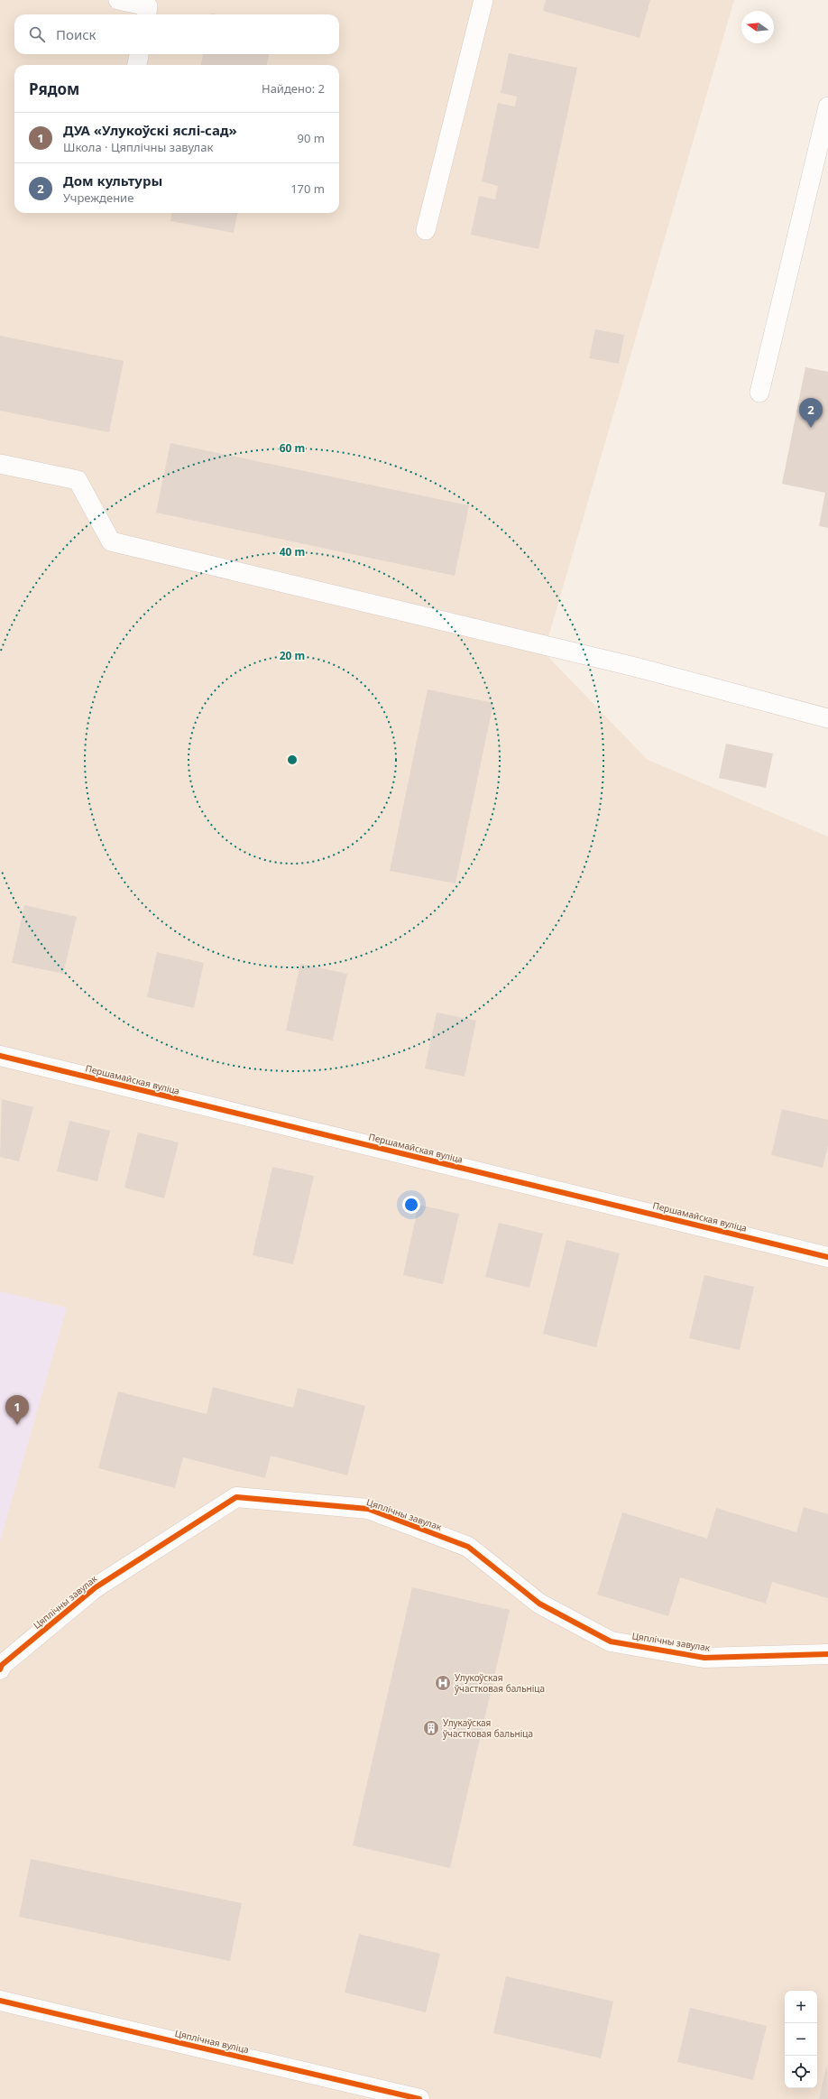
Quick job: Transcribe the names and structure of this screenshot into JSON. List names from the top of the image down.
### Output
{
  "streets": {
    "street": ["Першамайская вуліца", "Цяплічны завулак", "Цяплічная вуліца"]
  },
  "places": {
    "hospital": ["Улукоўская ўчастковая бальніца"],
    "building": ["Улукаўская ўчастковая бальніца"]
  },
  "north": "left",
  "page": {
    "search": "Поиск",
    "heading": ["Рядом", "Найдено: 2"],
    "list": [
      {
        "mark": "1",
        "name": "ДУА «Улукоўскі яслі-сад»",
        "note": "Школа · Цяплічны завулак",
        "value": "90 m"
      },
      {
        "mark": "2",
        "name": "Дом культуры",
        "note": "Учреждение",
        "value": "170 m"
      }
    ],
    "pins": ["2", "1"],
    "map_buttons": ["+", "−"]
  },
  "rings": ["60 m", "40 m", "20 m"]
}
